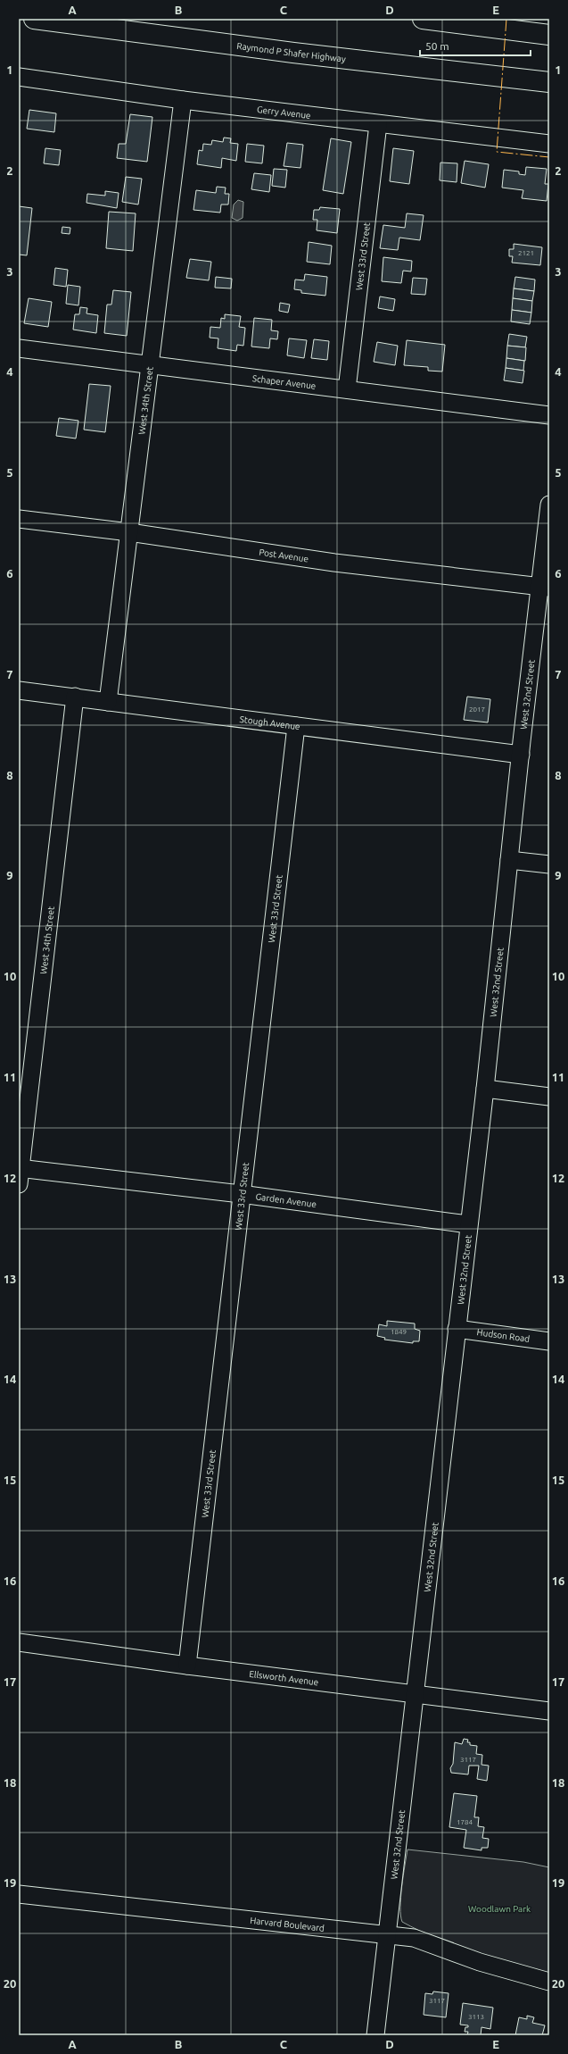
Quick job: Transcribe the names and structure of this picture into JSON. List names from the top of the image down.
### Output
{
  "streets": {
    "highway": ["Raymond P Shafer Highway"],
    "street": [
      "Gerry Avenue",
      "West 33rd Street",
      "Schaper Avenue",
      "West 34th Street",
      "Post Avenue",
      "West 32nd Street",
      "Stough Avenue",
      "Garden Avenue",
      "Hudson Road",
      "Ellsworth Avenue",
      "Harvard Boulevard"
    ]
  },
  "crossings": [
    ["Gerry Avenue", "West 33rd Street"],
    ["Gerry Avenue", "West 34th Street"],
    ["West 33rd Street", "Schaper Avenue"],
    ["West 33rd Street", "Stough Avenue"],
    ["West 33rd Street", "Garden Avenue"],
    ["West 33rd Street", "Ellsworth Avenue"],
    ["Schaper Avenue", "West 34th Street"],
    ["West 34th Street", "Post Avenue"],
    ["West 34th Street", "Stough Avenue"],
    ["West 34th Street", "Garden Avenue"],
    ["Post Avenue", "West 32nd Street"],
    ["West 32nd Street", "Stough Avenue"],
    ["West 32nd Street", "Garden Avenue"],
    ["West 32nd Street", "Hudson Road"],
    ["West 32nd Street", "Ellsworth Avenue"],
    ["West 32nd Street", "Harvard Boulevard"]
  ],
  "parks": ["Woodlawn Park"],
  "house_numbers": [
    "2121",
    "2017",
    "1849",
    "3117",
    "1784",
    "3117",
    "3113"
  ],
  "scale_bar": "50 m",
  "grid": {
    "columns": [
      "A",
      "B",
      "C",
      "D",
      "E"
    ],
    "rows": [
      "1",
      "2",
      "3",
      "4",
      "5",
      "6",
      "7",
      "8",
      "9",
      "10",
      "11",
      "12",
      "13",
      "14",
      "15",
      "16",
      "17",
      "18",
      "19",
      "20"
    ]
  }
}
